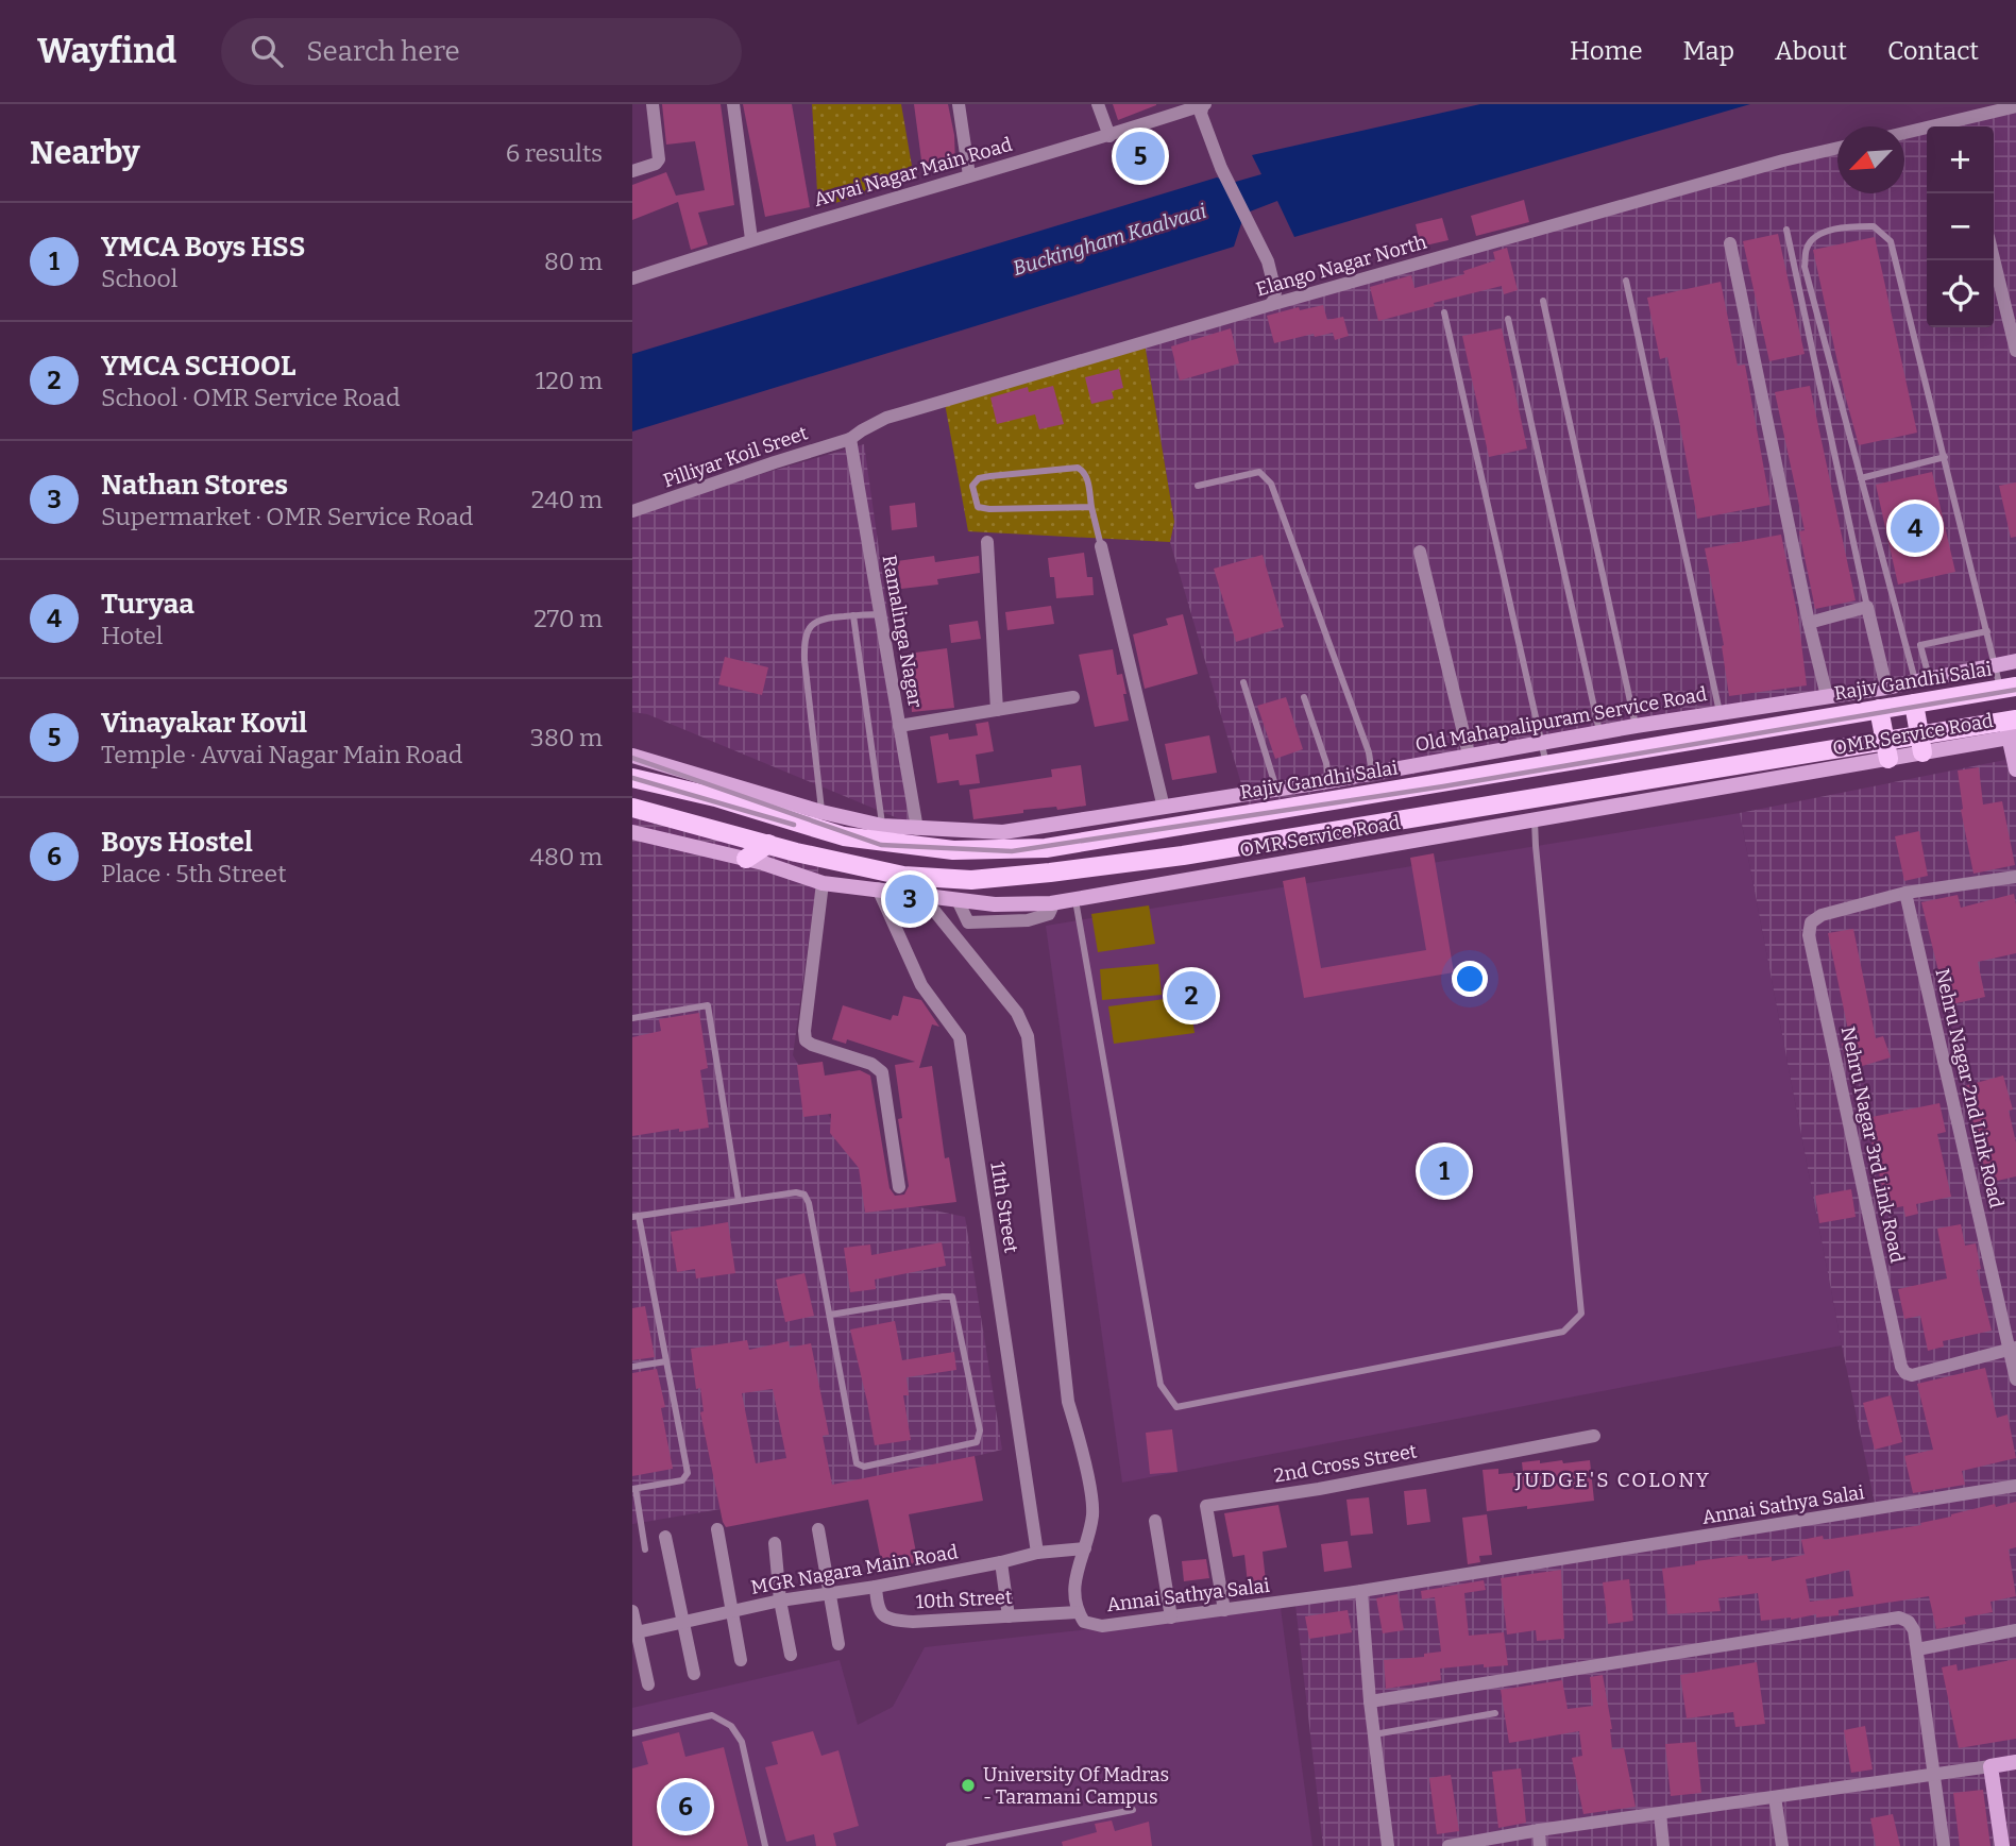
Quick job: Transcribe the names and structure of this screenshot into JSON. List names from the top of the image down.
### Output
{
  "streets": {
    "main road": ["Rajiv Gandhi Salai"],
    "street": [
      "Avvai Nagar Main Road",
      "Elango Nagar North",
      "Pilliyar Koil Sreet",
      "Ramalinga Nagar",
      "Old Mahapalipuram Service Road",
      "OMR Service Road",
      "Nehru Nagar 2nd Link Road",
      "Nehru Nagar 3rd Link Road",
      "11th Street",
      "2nd Cross Street",
      "Annai Sathya Salai",
      "MGR Nagara Main Road",
      "10th Street"
    ]
  },
  "crossings": [
    ["Elango Nagar North", "Pilliyar Koil Sreet"],
    ["Elango Nagar North", "Ramalinga Nagar"],
    ["Pilliyar Koil Sreet", "Ramalinga Nagar"],
    ["Ramalinga Nagar", "Rajiv Gandhi Salai"],
    ["Ramalinga Nagar", "Old Mahapalipuram Service Road"],
    ["Rajiv Gandhi Salai", "Old Mahapalipuram Service Road"],
    ["OMR Service Road", "11th Street"],
    ["Nehru Nagar 2nd Link Road", "Nehru Nagar 3rd Link Road"],
    ["11th Street", "MGR Nagara Main Road"],
    ["2nd Cross Street", "Annai Sathya Salai"],
    ["Annai Sathya Salai", "10th Street"],
    ["MGR Nagara Main Road", "10th Street"]
  ],
  "districts": ["JUDGE'S COLONY"],
  "water": ["Buckingham Kaalvaai"],
  "places": ["University Of Madras - Taramani Campus"],
  "north": "bottom left",
  "page": {
    "header": "Wayfind",
    "search": "Search here",
    "nav": [
      "Home",
      "Map",
      "About",
      "Contact"
    ],
    "heading": ["Nearby", "6 results"],
    "map_buttons": ["+", "−"],
    "pins": [
      "5",
      "4",
      "3",
      "2",
      "1",
      "6"
    ],
    "list": [
      {
        "mark": "1",
        "name": "YMCA Boys HSS",
        "note": "School",
        "value": "80 m"
      },
      {
        "mark": "2",
        "name": "YMCA SCHOOL",
        "note": "School · OMR Service Road",
        "value": "120 m"
      },
      {
        "mark": "3",
        "name": "Nathan Stores",
        "note": "Supermarket · OMR Service Road",
        "value": "240 m"
      },
      {
        "mark": "4",
        "name": "Turyaa",
        "note": "Hotel",
        "value": "270 m"
      },
      {
        "mark": "5",
        "name": "Vinayakar Kovil",
        "note": "Temple · Avvai Nagar Main Road",
        "value": "380 m"
      },
      {
        "mark": "6",
        "name": "Boys Hostel",
        "note": "Place · 5th Street",
        "value": "480 m"
      }
    ]
  }
}
